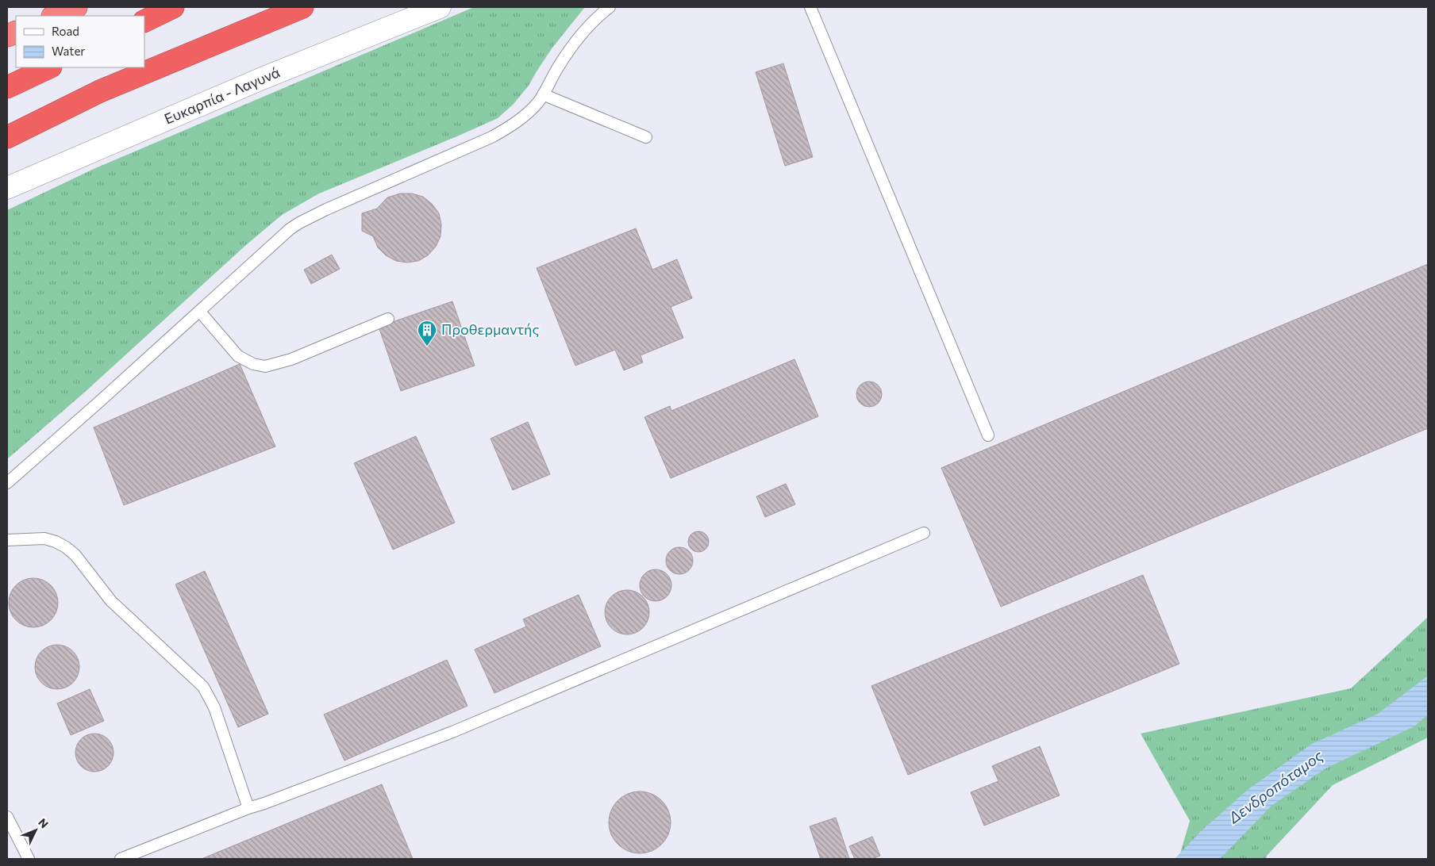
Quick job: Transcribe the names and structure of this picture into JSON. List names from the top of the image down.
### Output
{
  "streets": {
    "street": ["Ευκαρπία - Λαγυνά"]
  },
  "water": ["Δενδροπόταμος"],
  "places": {
    "building": ["Προθερμαντής"]
  },
  "legend": ["Road", "Water"],
  "north": "top right"
}
